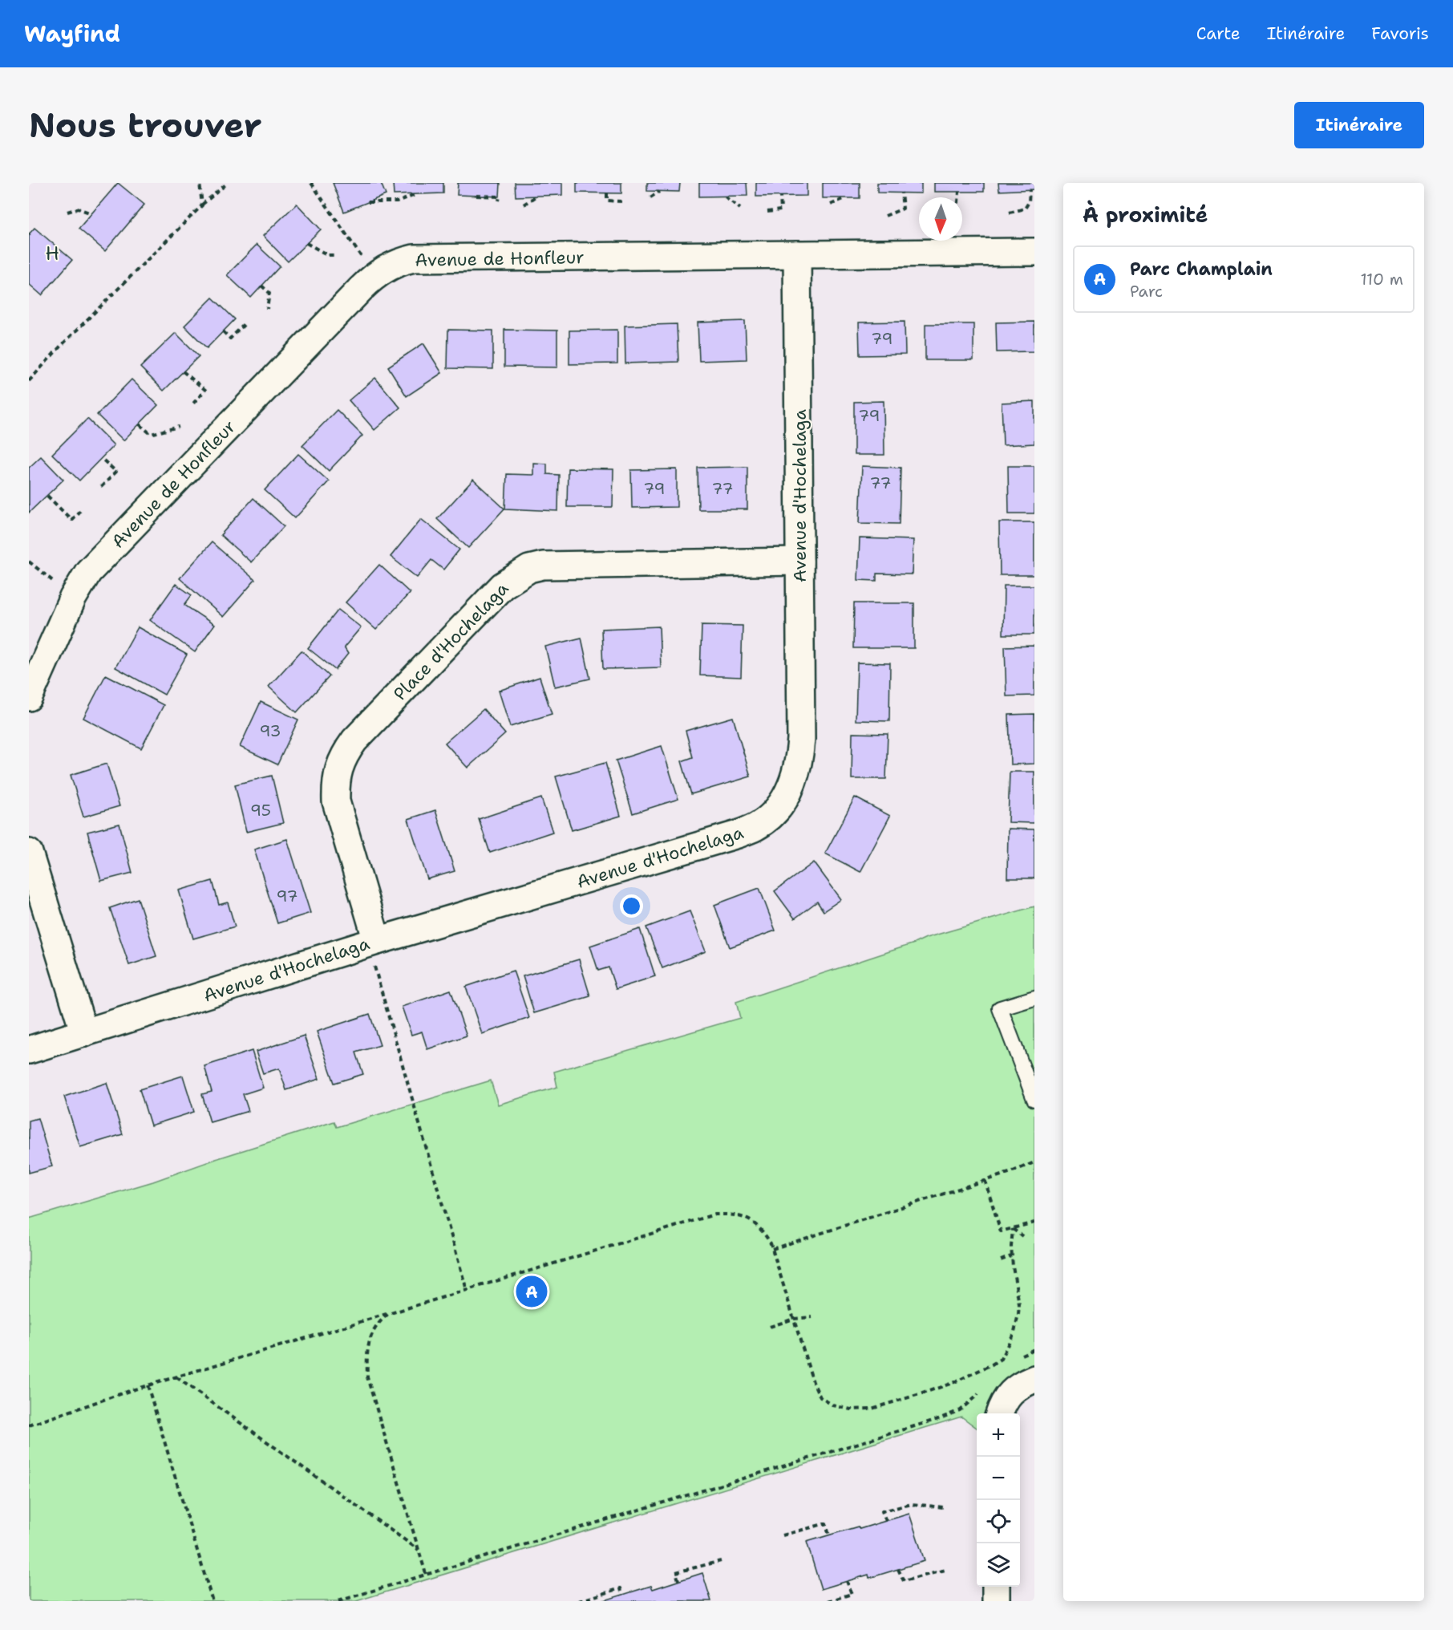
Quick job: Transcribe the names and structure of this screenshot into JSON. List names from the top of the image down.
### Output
{
  "streets": {
    "street": ["Avenue de Honfleur", "Avenue d'Hochelaga", "Place d'Hochelaga"]
  },
  "crossings": [
    ["Avenue de Honfleur", "Avenue d'Hochelaga"],
    ["Avenue d'Hochelaga", "Place d'Hochelaga"]
  ],
  "districts": ["H"],
  "house_numbers": [
    "79",
    "79",
    "77",
    "79",
    "77",
    "93",
    "95",
    "97"
  ],
  "north": "bottom",
  "page": {
    "header": "Wayfind",
    "nav": ["Carte", "Itinéraire", "Favoris"],
    "buttons": "Itinéraire",
    "title": "Nous trouver",
    "heading": "À proximité",
    "list": [
      {
        "mark": "A",
        "name": "Parc Champlain",
        "note": "Parc",
        "value": "110 m"
      }
    ],
    "pins": "A",
    "map_buttons": ["+", "−"]
  }
}
